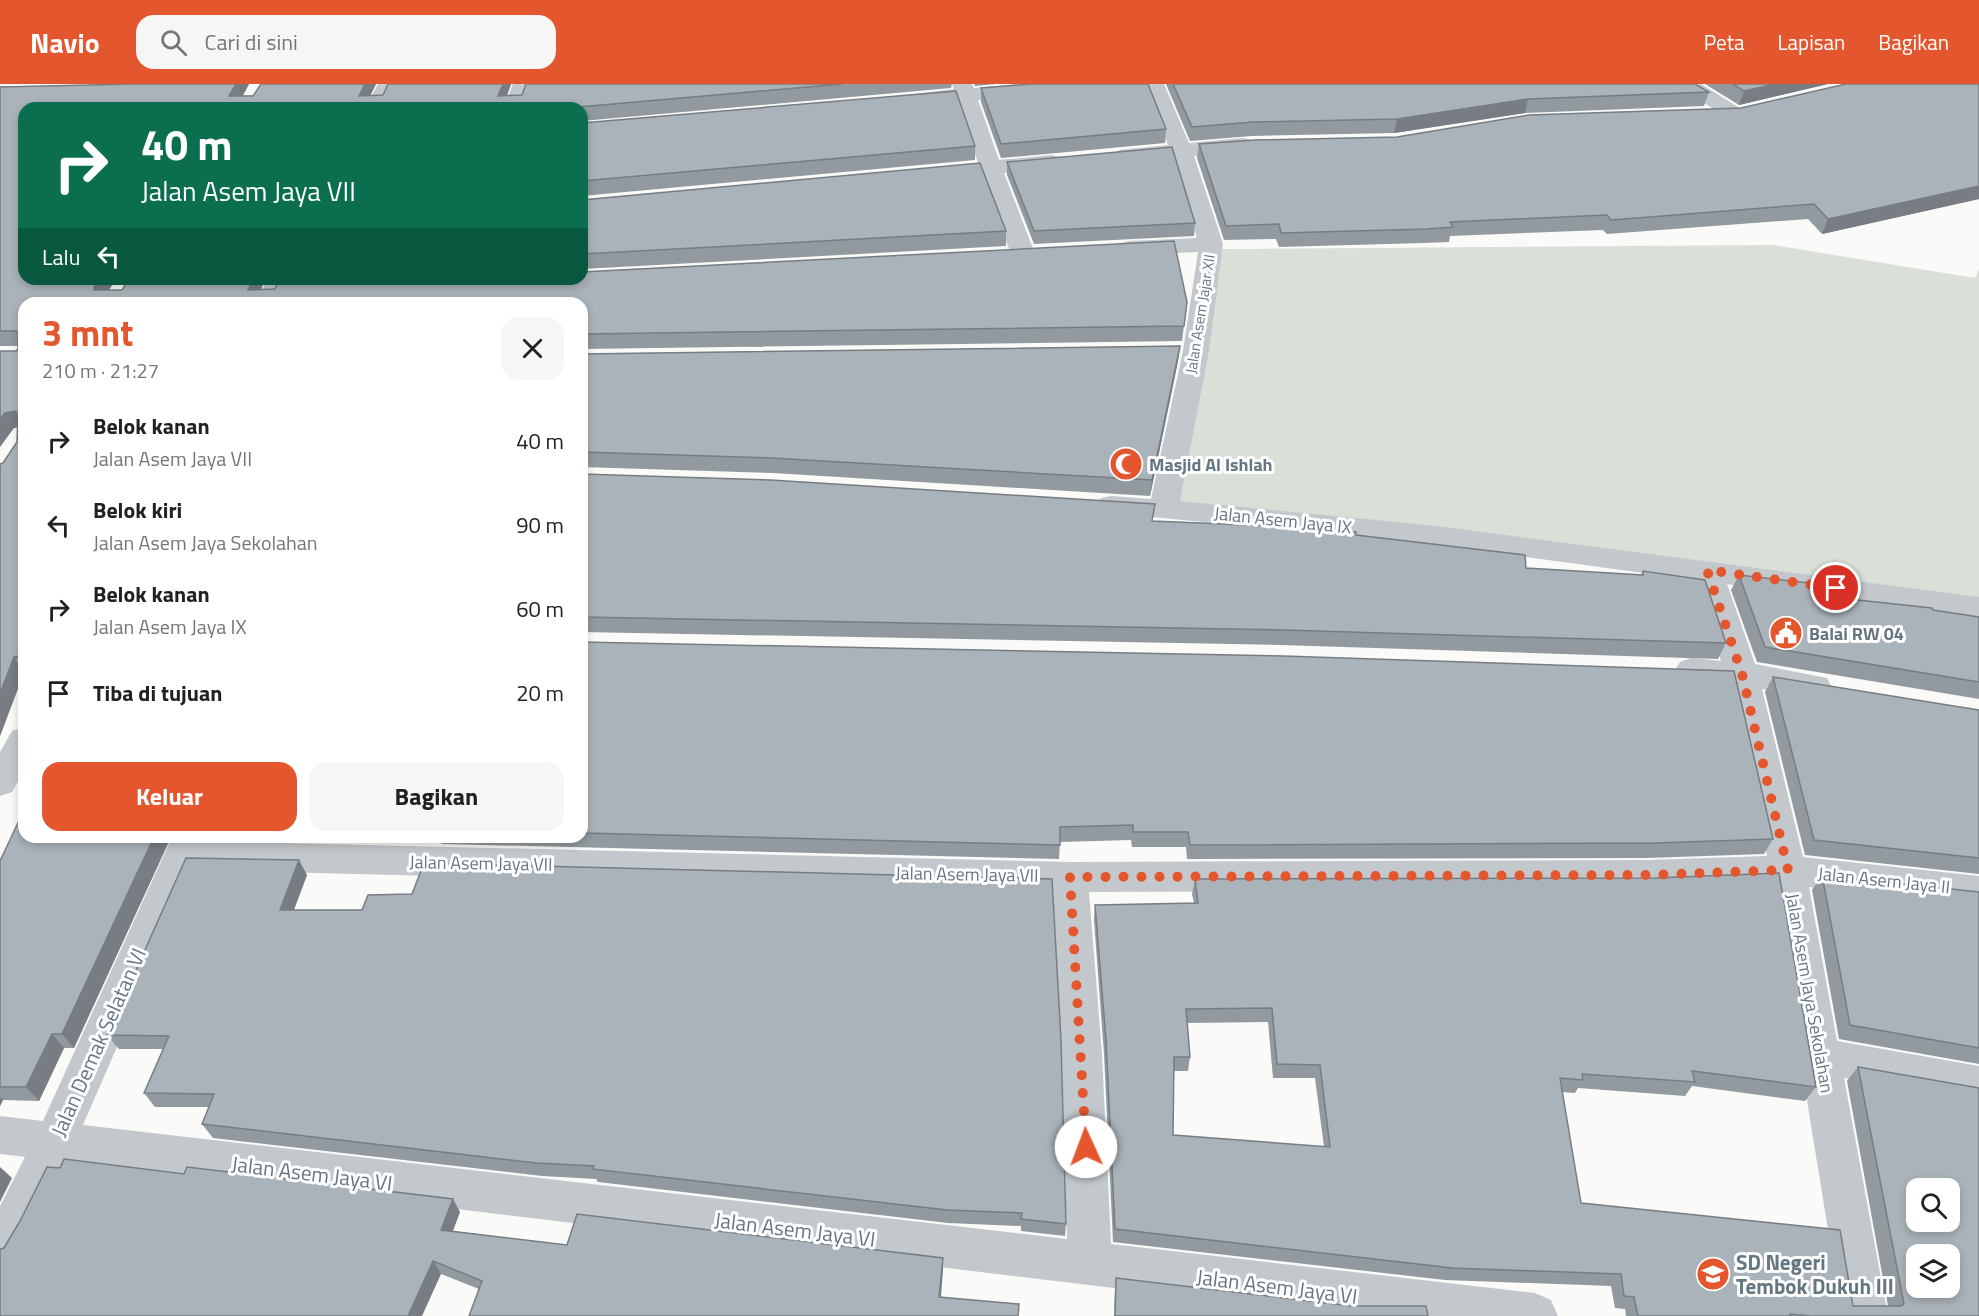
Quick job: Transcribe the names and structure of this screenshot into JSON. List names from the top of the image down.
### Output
{
  "streets": {
    "street": [
      "Jalan Asem Jajar XII",
      "Jalan Asem Jaya IX",
      "Jalan Asem Jaya VII",
      "Jalan Asem Jaya II",
      "Jalan Asem Jaya Sekolahan",
      "Jalan Demak Selatan VI",
      "Jalan Asem Jaya VI"
    ]
  },
  "crossings": [
    ["Jalan Asem Jajar XII", "Jalan Asem Jaya IX"],
    ["Jalan Asem Jaya IX", "Jalan Asem Jaya Sekolahan"],
    ["Jalan Asem Jaya VII", "Jalan Asem Jaya II"],
    ["Jalan Asem Jaya VII", "Jalan Asem Jaya Sekolahan"],
    ["Jalan Asem Jaya VII", "Jalan Demak Selatan VI"],
    ["Jalan Asem Jaya II", "Jalan Asem Jaya Sekolahan"],
    ["Jalan Demak Selatan VI", "Jalan Asem Jaya VI"]
  ],
  "places": {
    "mosque": ["Masjid Al Ishlah"],
    "public building": ["Balai RW 04"],
    "school or university": ["SD Negeri Tembok Dukuh III"]
  },
  "page": {
    "header": "Navio",
    "search": "Cari di sini",
    "nav": ["Peta", "Lapisan", "Bagikan"],
    "turn": ["40 m", "Jalan Asem Jaya VII"],
    "then": "Lalu",
    "heading": ["3 mnt", "210 m · 21:27"],
    "list": [
      {
        "name": "Belok kanan",
        "note": "Jalan Asem Jaya VII",
        "value": "40 m"
      },
      {
        "name": "Belok kiri",
        "note": "Jalan Asem Jaya Sekolahan",
        "value": "90 m"
      },
      {
        "name": "Belok kanan",
        "note": "Jalan Asem Jaya IX",
        "value": "60 m"
      },
      {
        "name": "Tiba di tujuan",
        "value": "20 m"
      }
    ],
    "buttons": ["Keluar", "Bagikan"]
  }
}
